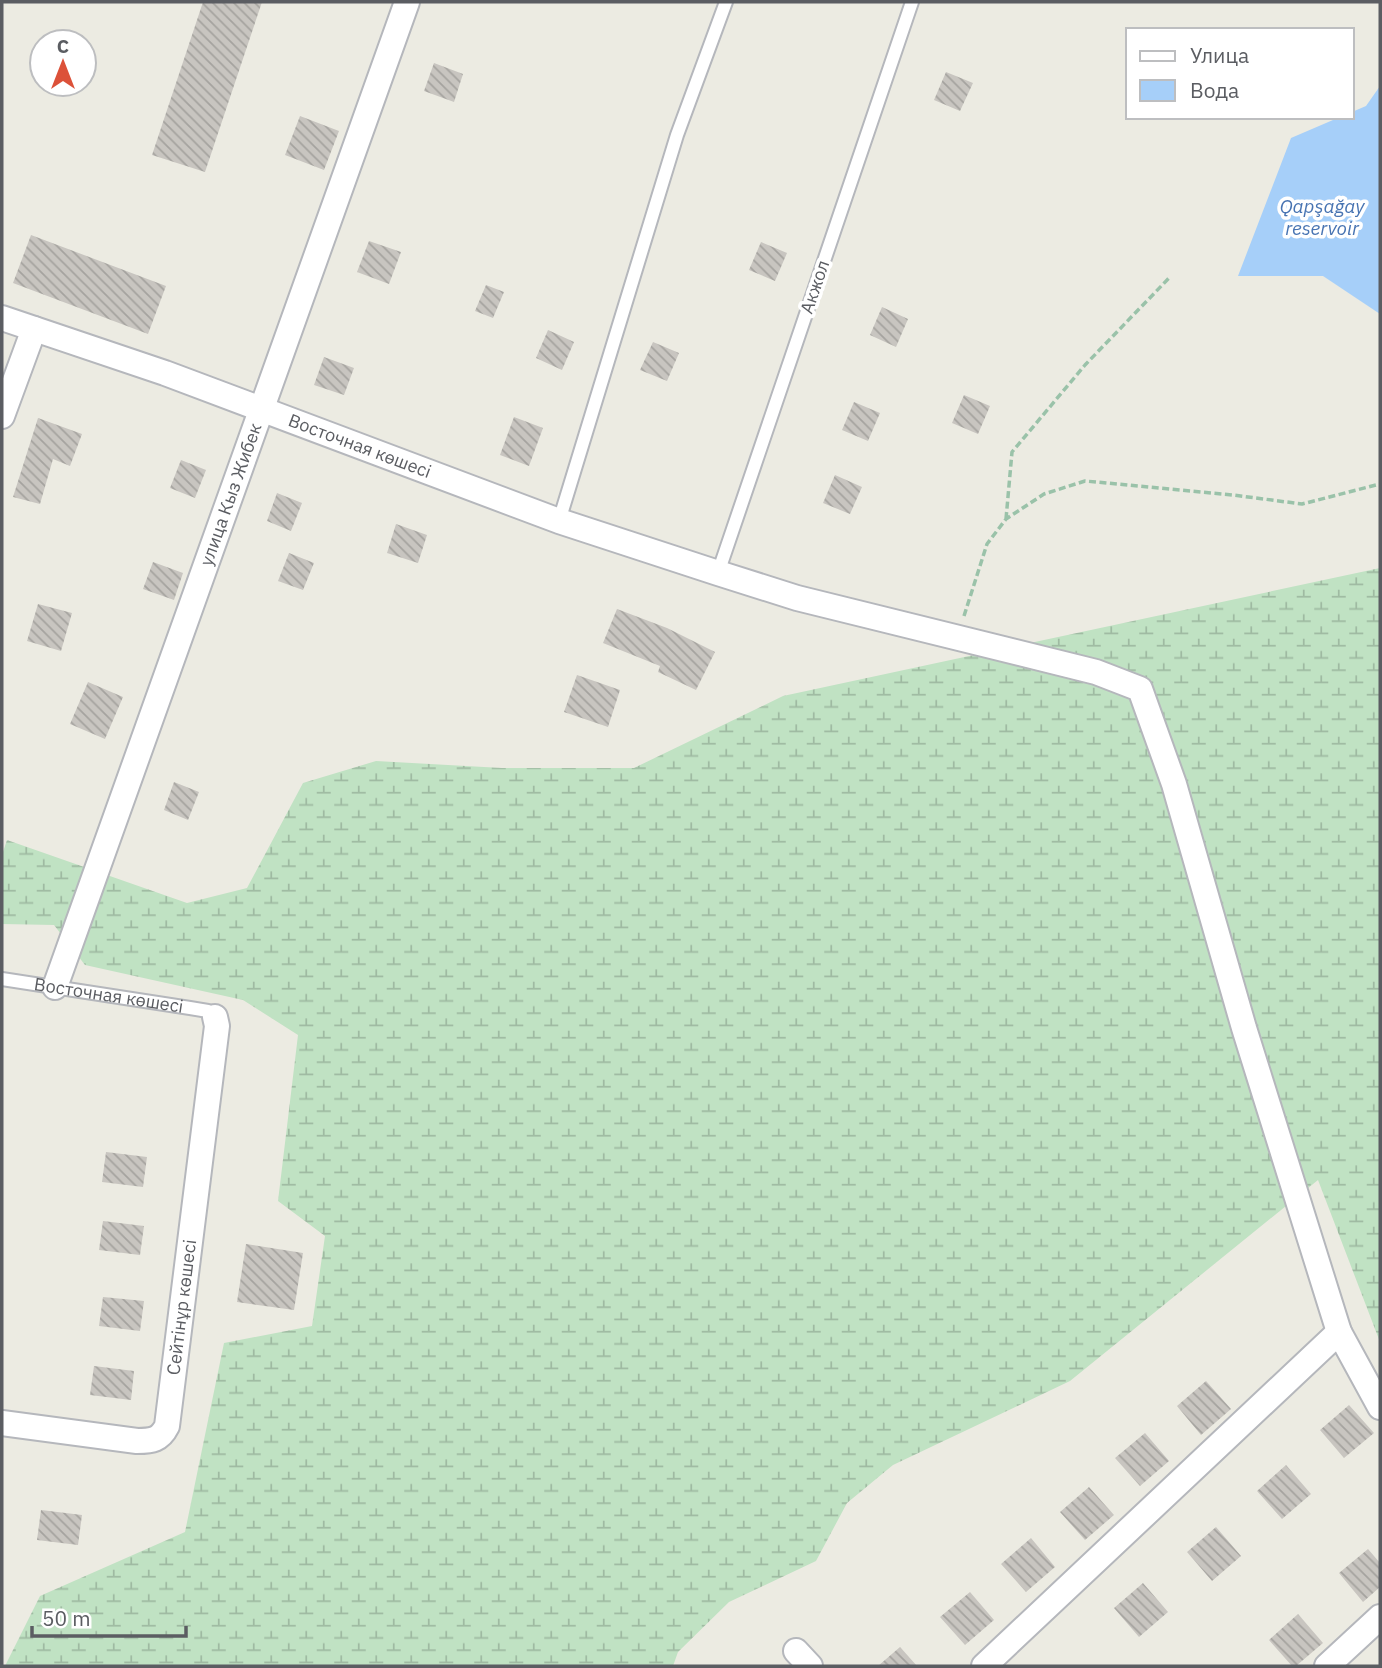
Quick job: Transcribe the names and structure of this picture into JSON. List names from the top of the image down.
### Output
{
  "streets": {
    "street": ["Восточная көшесі", "улица Кыз Жибек", "Сейтінұр көшесі"],
    "lane": ["Акжол"]
  },
  "crossings": [
    ["Акжол", "Восточная көшесі"],
    ["Восточная көшесі", "улица Кыз Жибек"],
    ["Восточная көшесі", "Сейтінұр көшесі"]
  ],
  "water": ["Qapşağay reservoir"],
  "legend": ["Улица", "Вода"],
  "scale_bar": "50 m",
  "north": "top"
}
